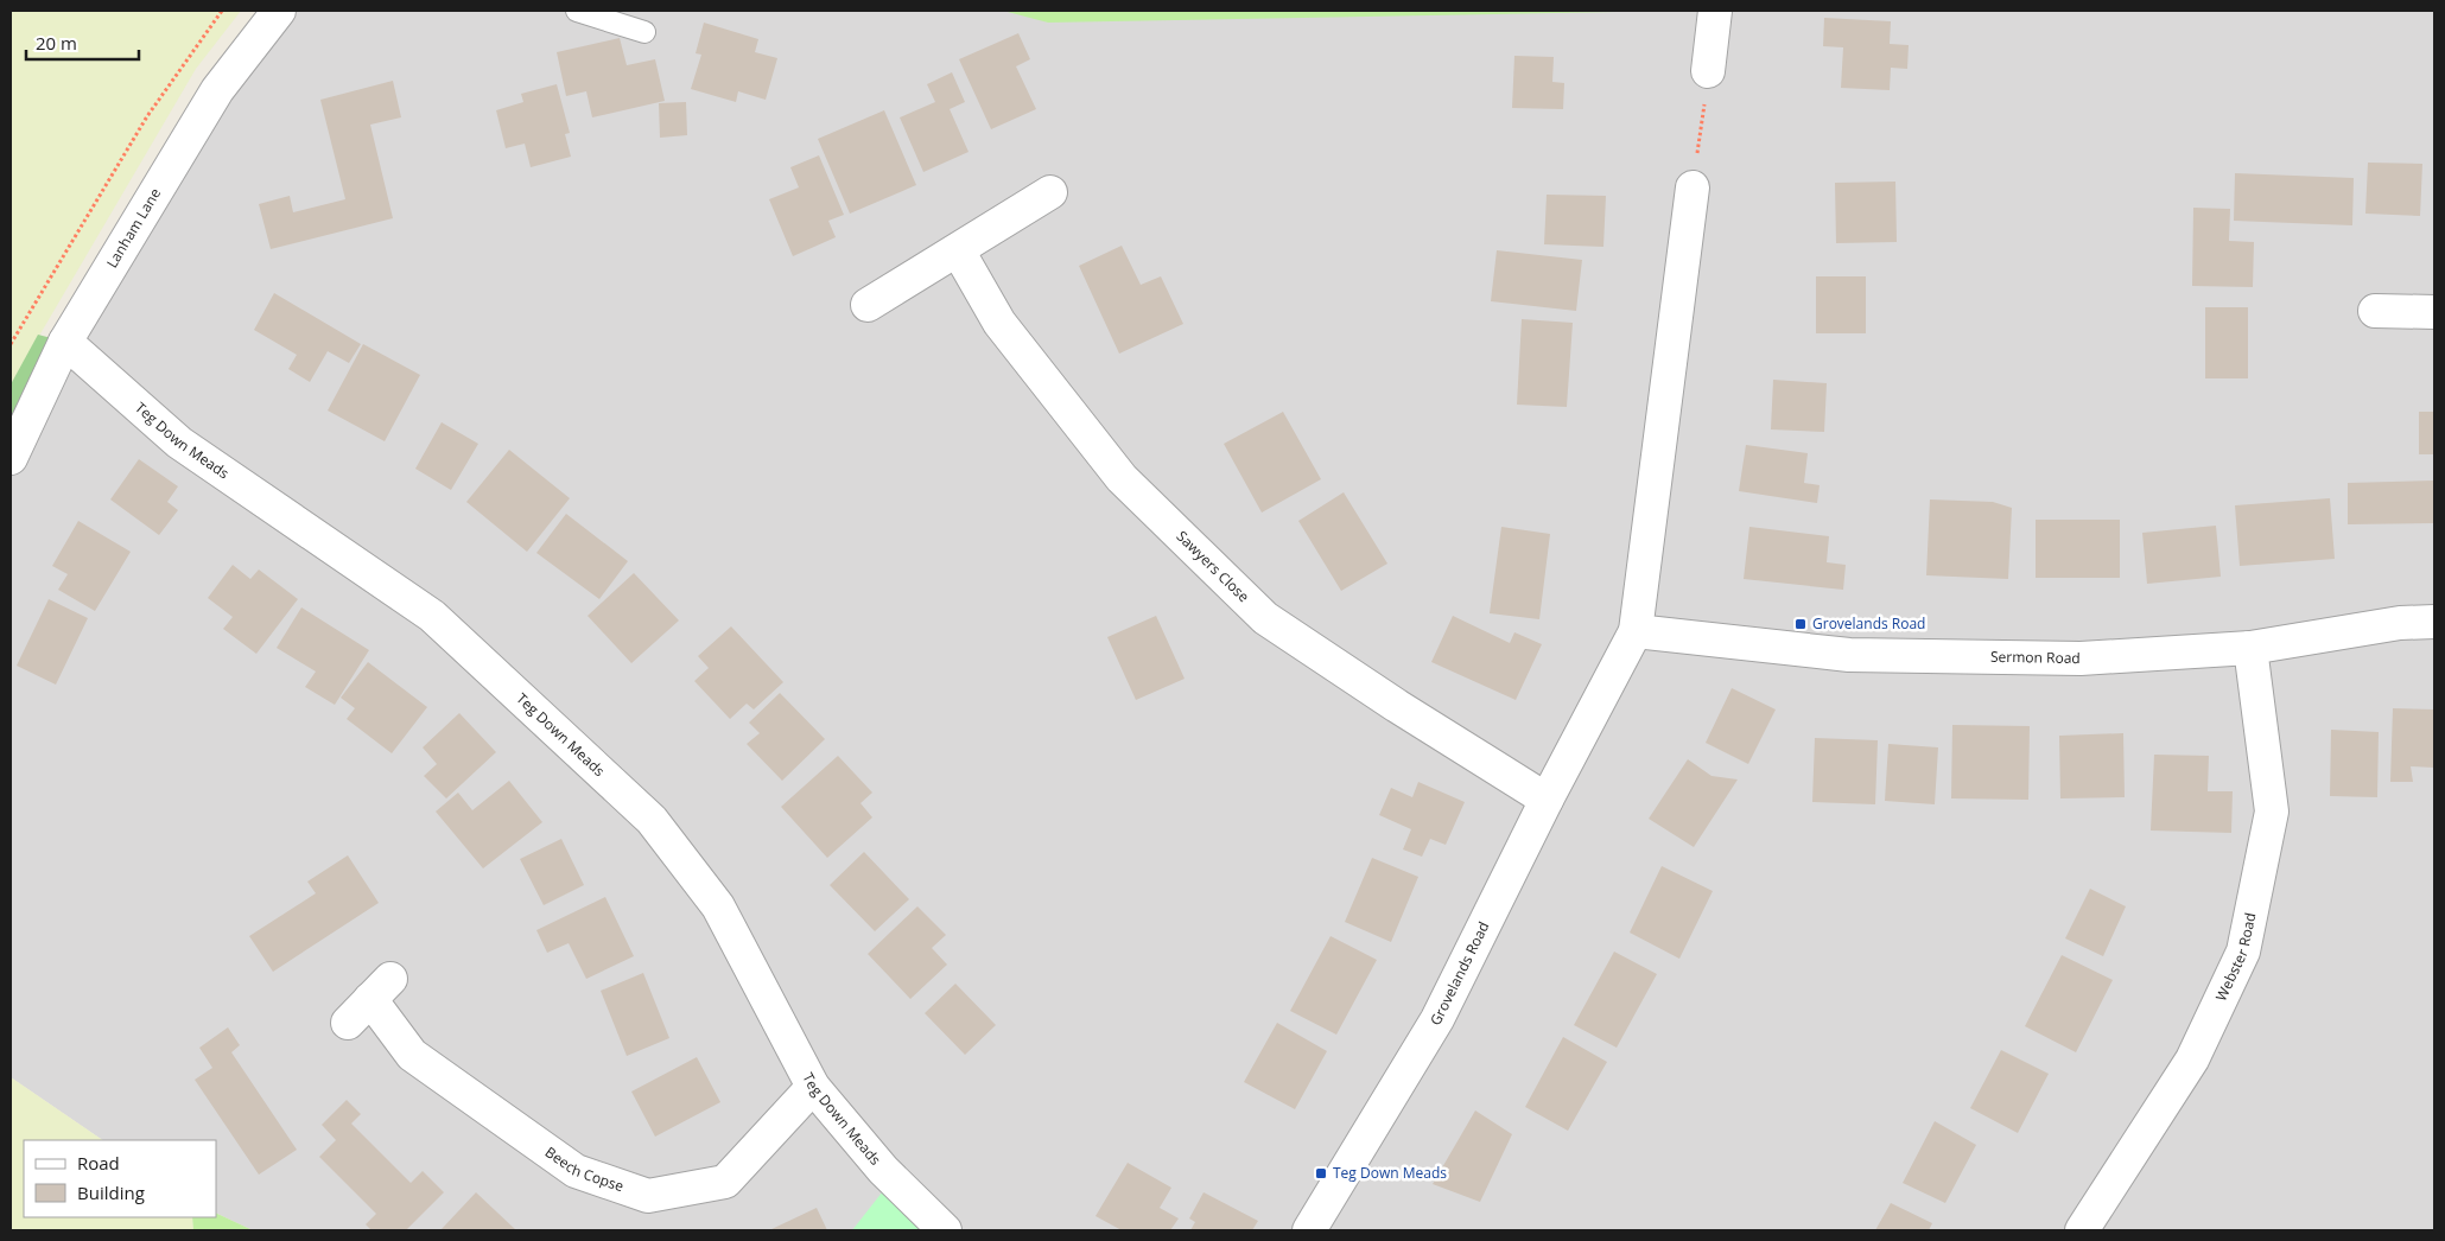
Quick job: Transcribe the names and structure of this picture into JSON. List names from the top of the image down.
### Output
{
  "streets": {
    "street": [
      "Lanham Lane",
      "Teg Down Meads",
      "Sawyers Close",
      "Sermon Road",
      "Webster Road",
      "Grovelands Road",
      "Beech Copse"
    ]
  },
  "crossings": [
    ["Lanham Lane", "Teg Down Meads"],
    ["Teg Down Meads", "Beech Copse"],
    ["Sawyers Close", "Grovelands Road"],
    ["Sermon Road", "Webster Road"],
    ["Sermon Road", "Grovelands Road"]
  ],
  "places": {
    "transit": ["Grovelands Road", "Teg Down Meads"]
  },
  "legend": ["Road", "Building"],
  "scale_bar": "20 m"
}
